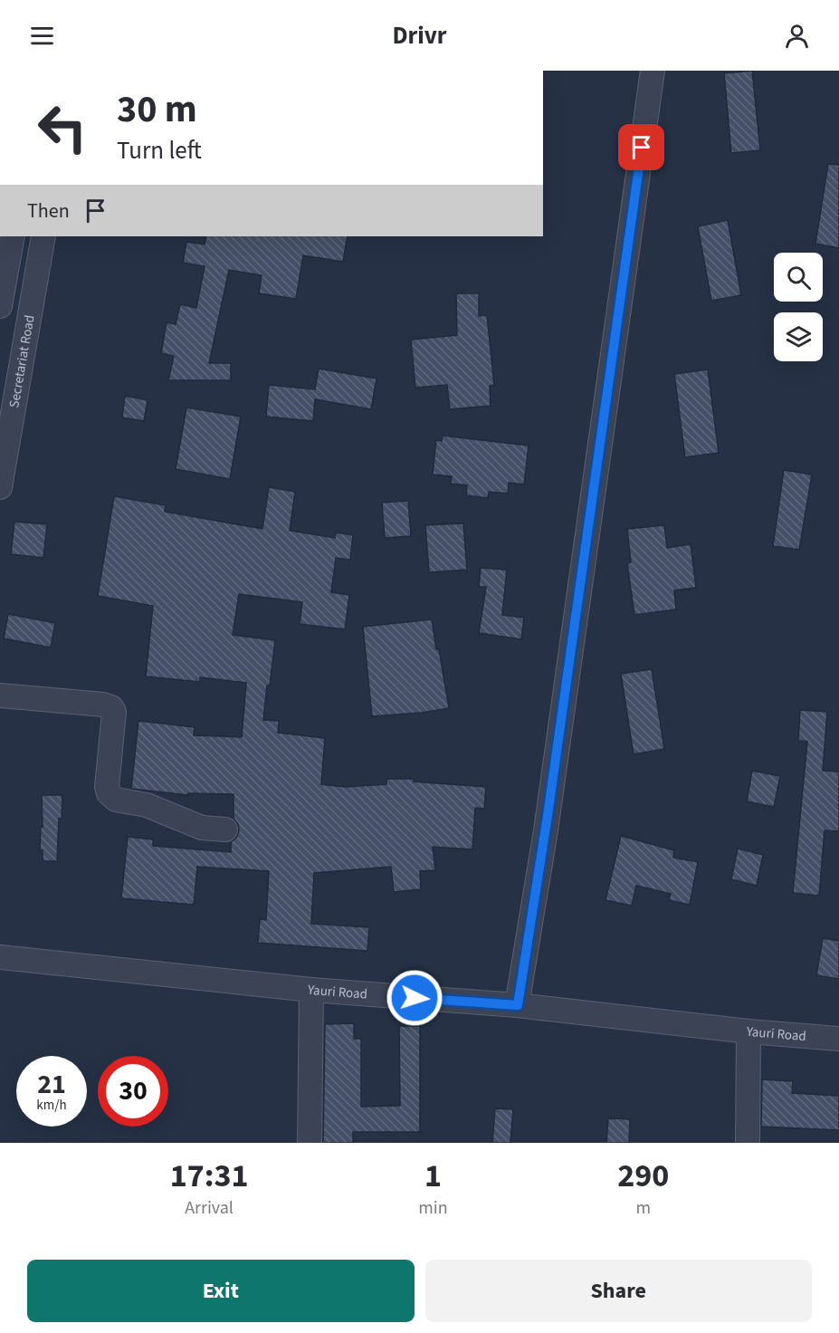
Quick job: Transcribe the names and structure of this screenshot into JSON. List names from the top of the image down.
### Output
{
  "streets": {
    "street": ["Secretariat Road", "Yauri Road"]
  },
  "page": {
    "header": "Drivr",
    "turn": ["30 m", "Turn left"],
    "then": "Then",
    "speed": "21 km/h",
    "limit": "30",
    "eta": [
      "17:31",
      "Arrival",
      "1",
      "min",
      "290",
      "m"
    ],
    "buttons": ["Exit", "Share"]
  }
}
